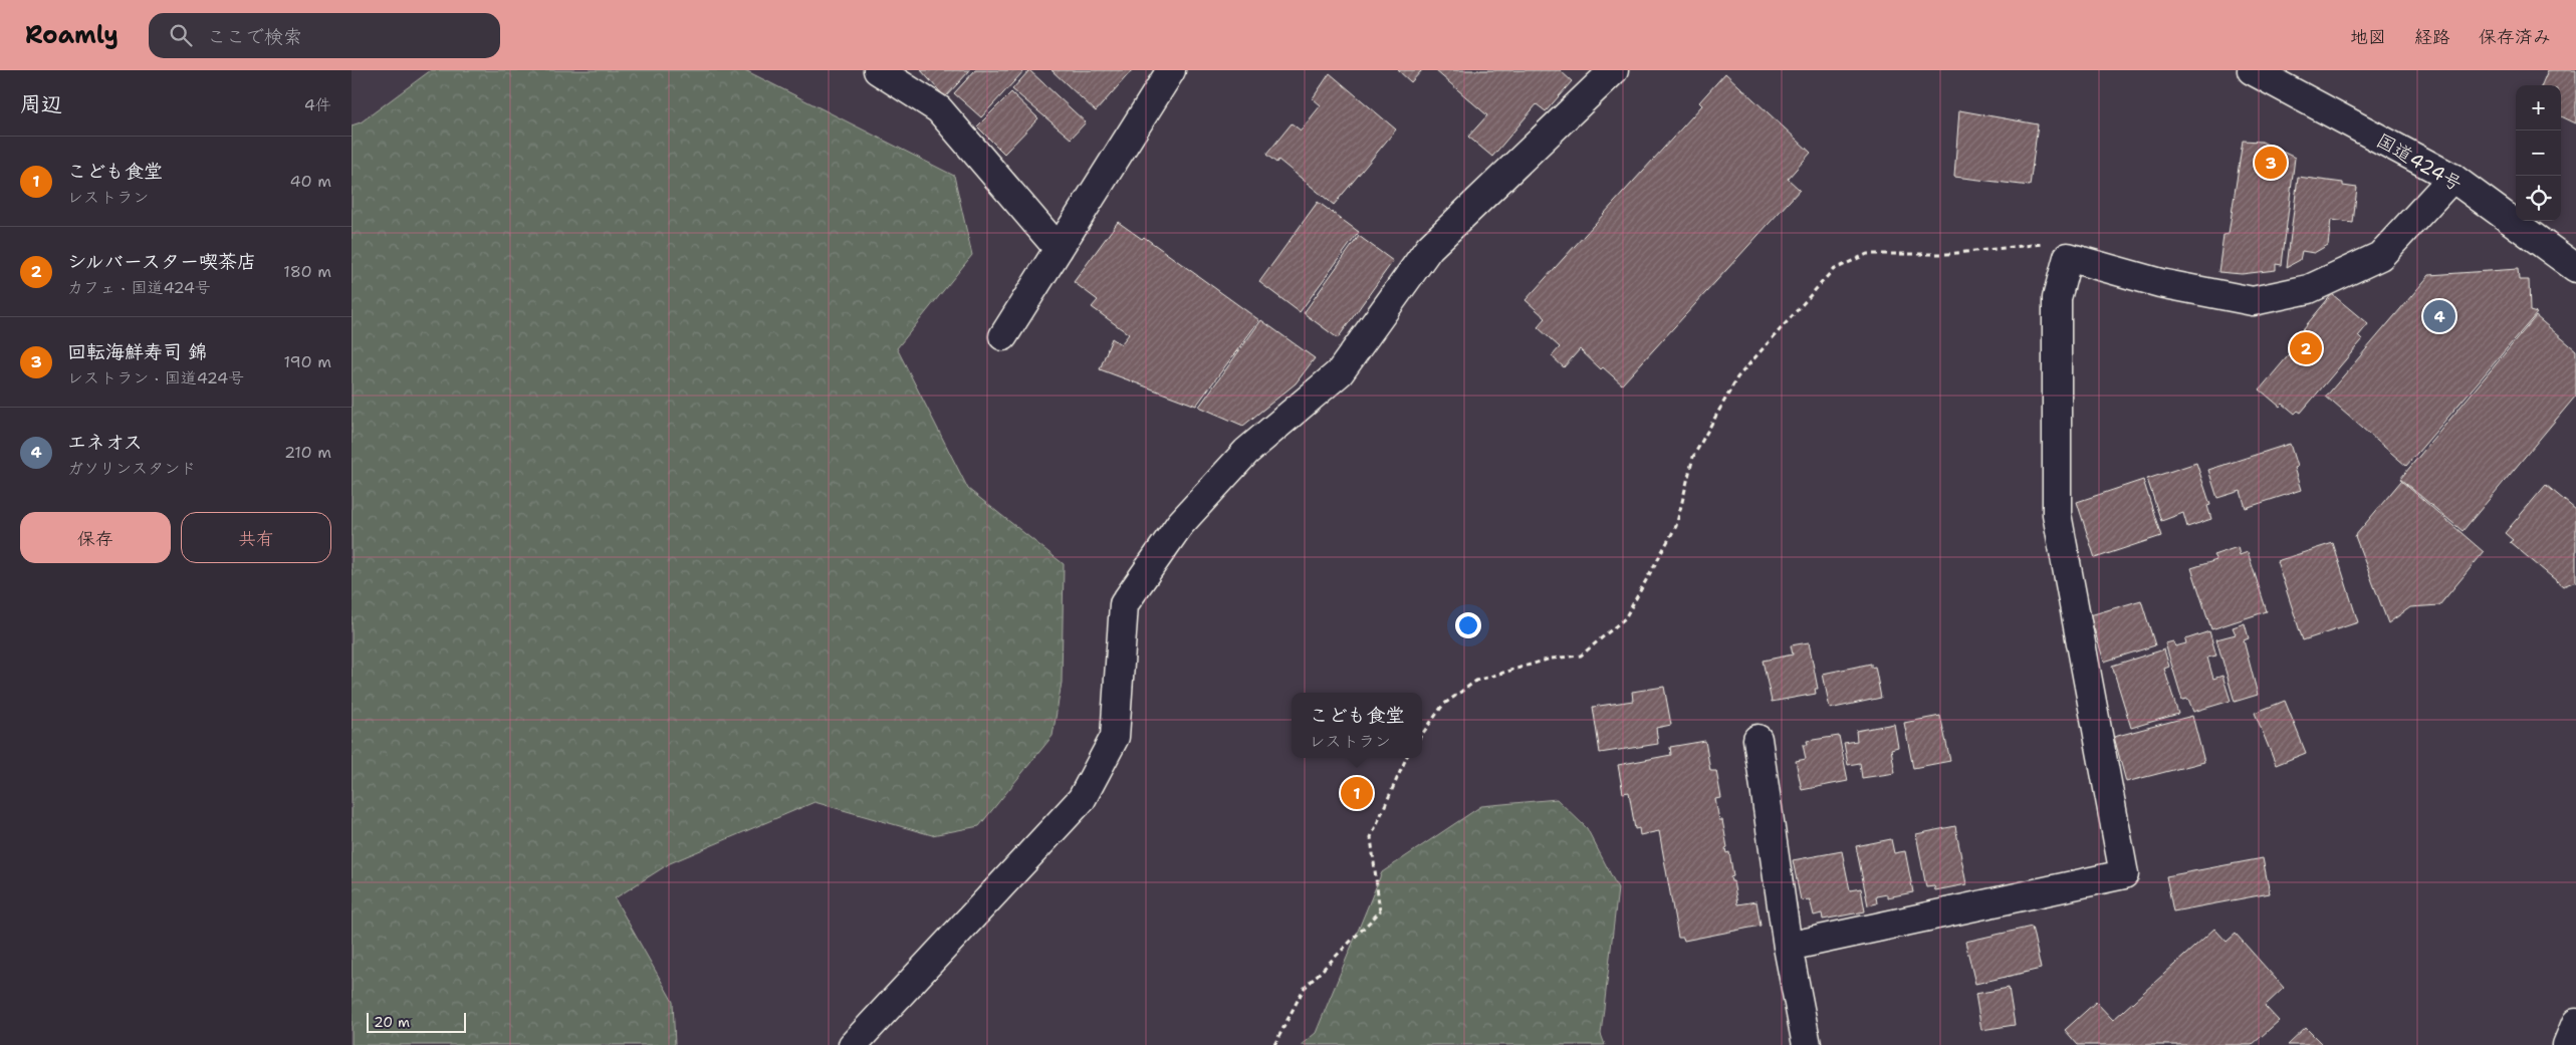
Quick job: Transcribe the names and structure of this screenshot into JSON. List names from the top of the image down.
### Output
{
  "streets": {
    "main road": ["国道424号"]
  },
  "scale_bar": "20 m",
  "page": {
    "header": "Roamly",
    "search": "ここで検索",
    "nav": ["地図", "経路", "保存済み"],
    "heading": ["周辺", "4件"],
    "map_buttons": ["+", "−"],
    "list": [
      {
        "mark": "1",
        "name": "こども食堂",
        "note": "レストラン",
        "value": "40 m"
      },
      {
        "mark": "2",
        "name": "シルバースター喫茶店",
        "note": "カフェ · 国道424号",
        "value": "180 m"
      },
      {
        "mark": "3",
        "name": "回転海鮮寿司 錦",
        "note": "レストラン · 国道424号",
        "value": "190 m"
      },
      {
        "mark": "4",
        "name": "エネオス",
        "note": "ガソリンスタンド",
        "value": "210 m"
      }
    ],
    "pins": [
      "3",
      "4",
      "2",
      "1"
    ],
    "buttons": ["保存", "共有"],
    "popup": ["こども食堂", "レストラン"],
    "scale": "20 m"
  }
}
